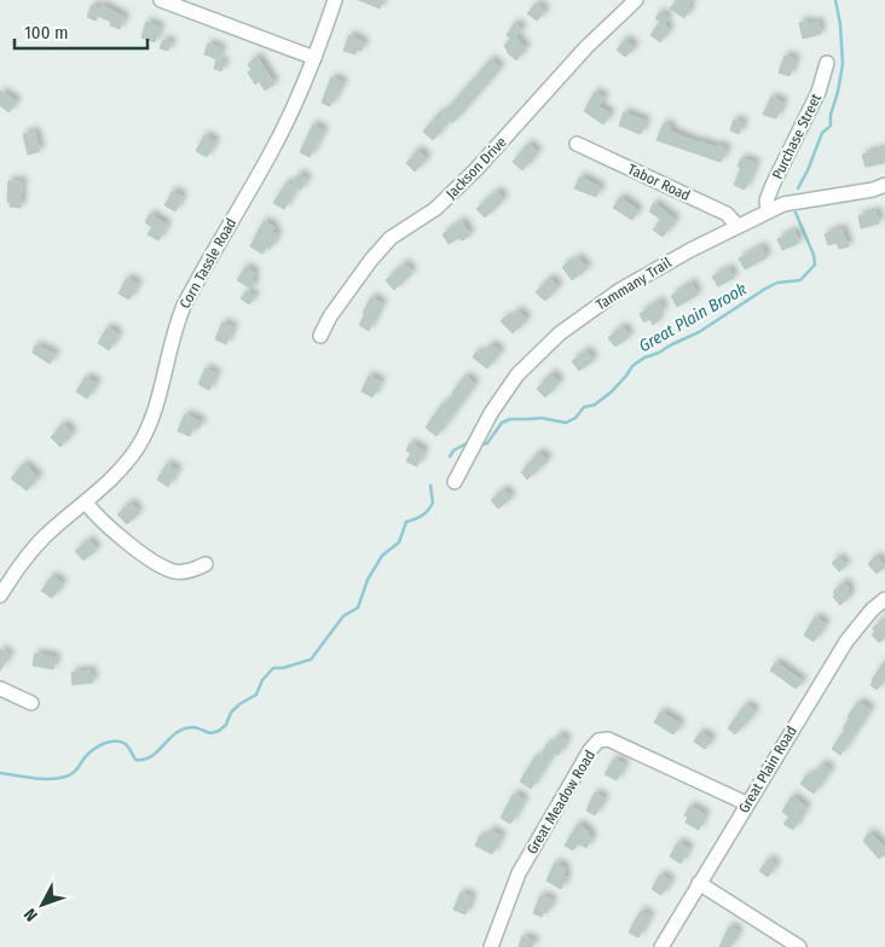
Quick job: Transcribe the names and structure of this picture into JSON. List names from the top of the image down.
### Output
{
  "streets": {
    "street": [
      "Purchase Street",
      "Jackson Drive",
      "Tabor Road",
      "Corn Tassle Road",
      "Tammany Trail",
      "Great Plain Road",
      "Great Meadow Road"
    ]
  },
  "crossings": [
    ["Purchase Street", "Tammany Trail"],
    ["Tabor Road", "Tammany Trail"],
    ["Great Plain Road", "Great Meadow Road"]
  ],
  "water": ["Great Plain Brook"],
  "scale_bar": "100 m",
  "north": "bottom left"
}
